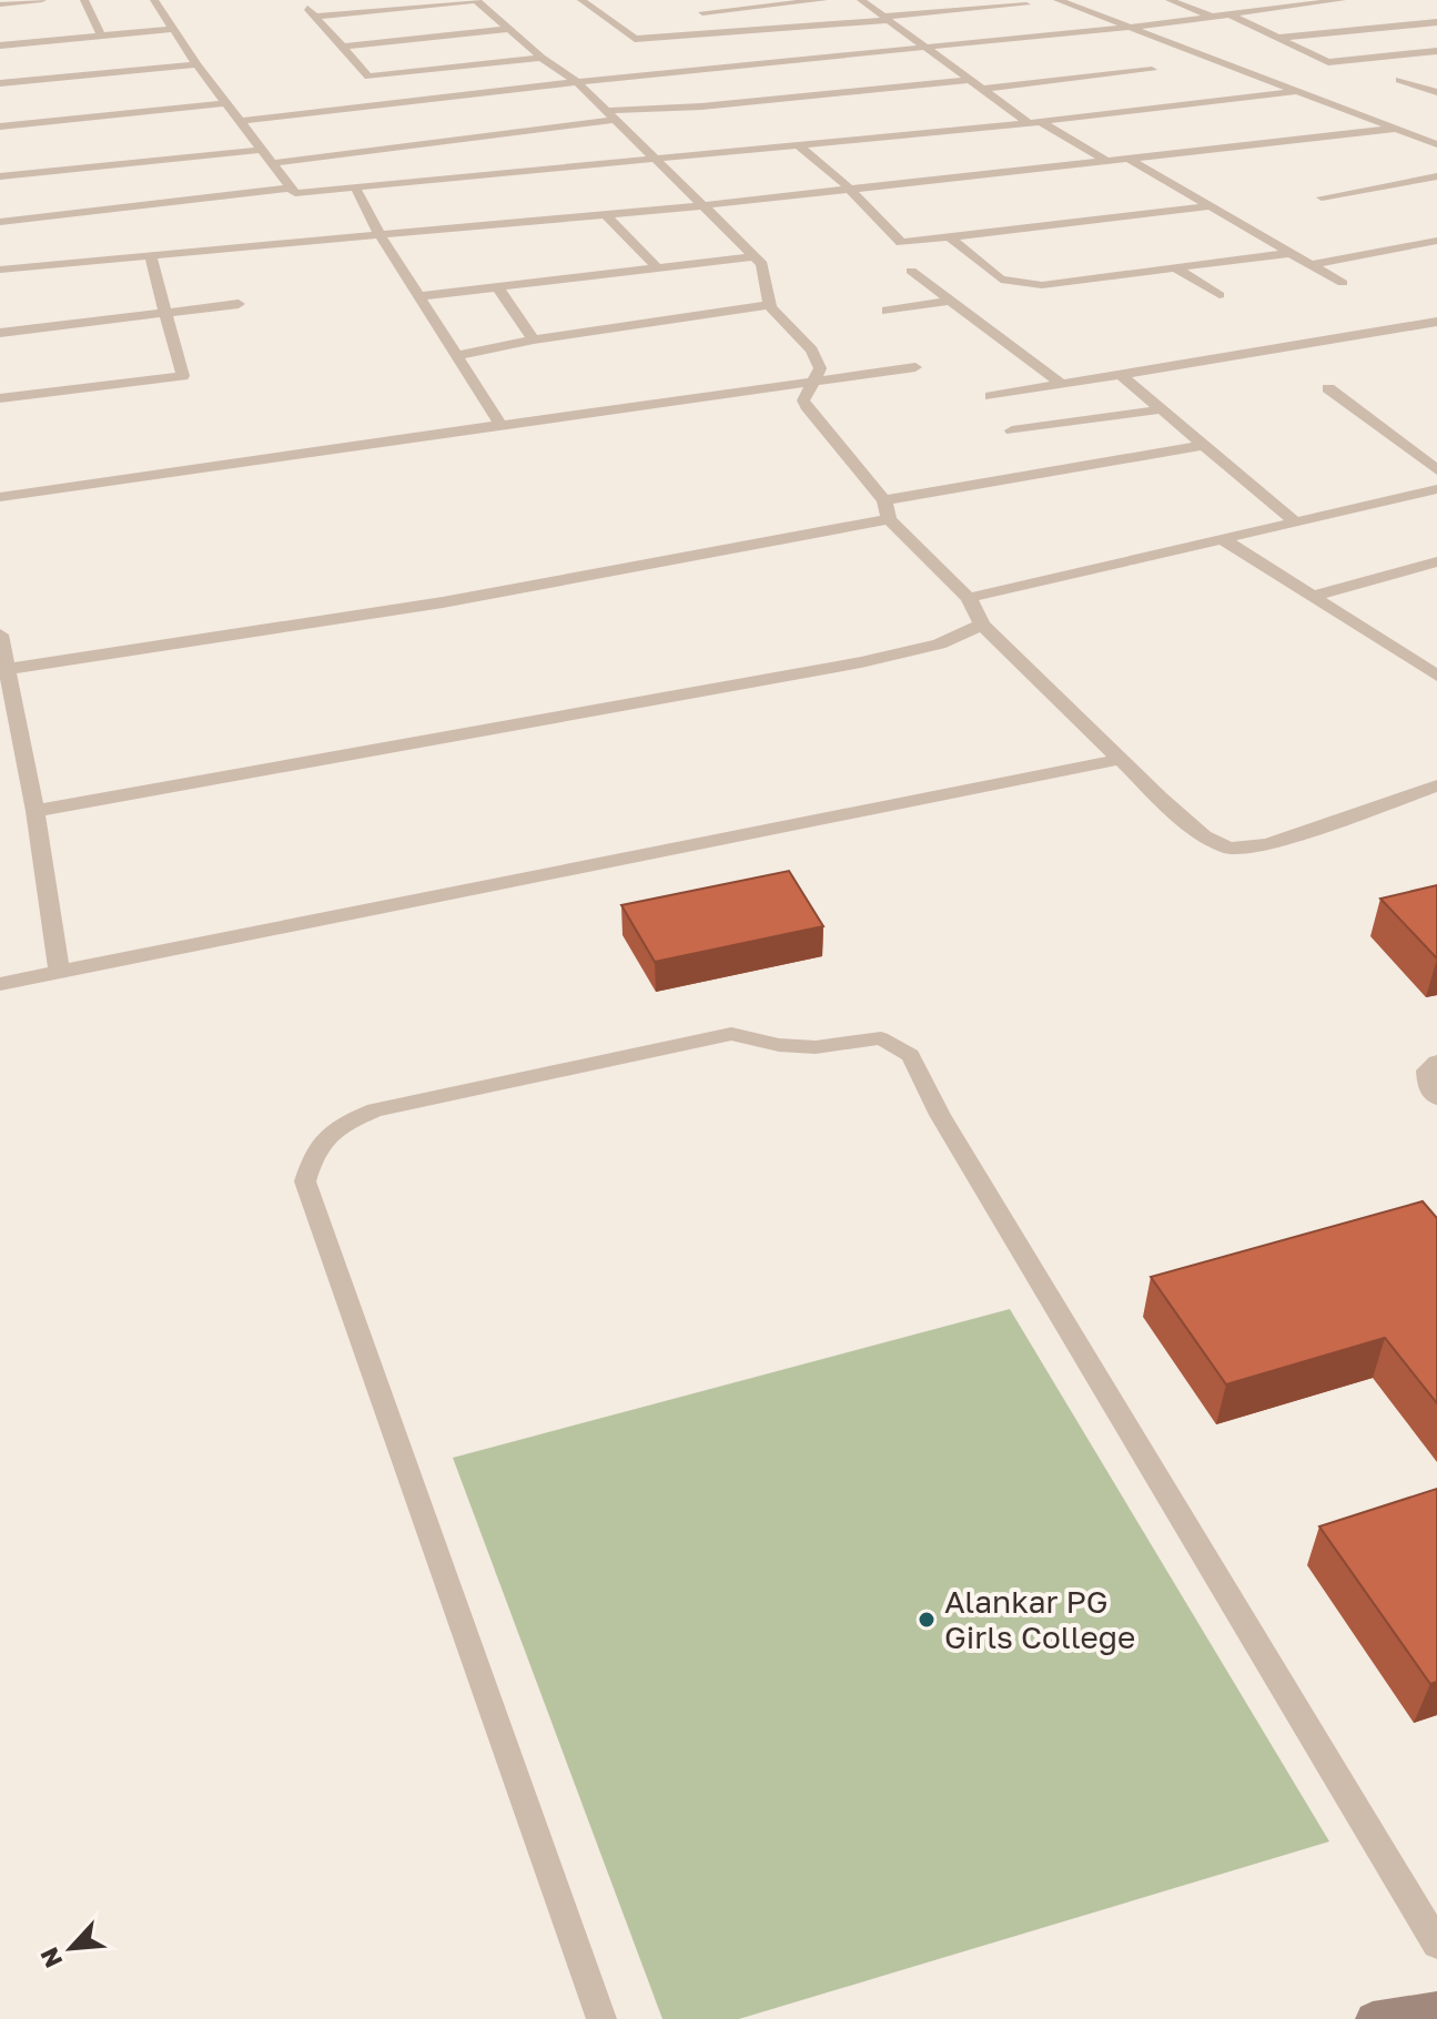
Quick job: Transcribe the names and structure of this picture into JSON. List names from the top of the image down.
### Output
{
  "places": ["Alankar PG Girls College"],
  "north": "bottom left"
}
